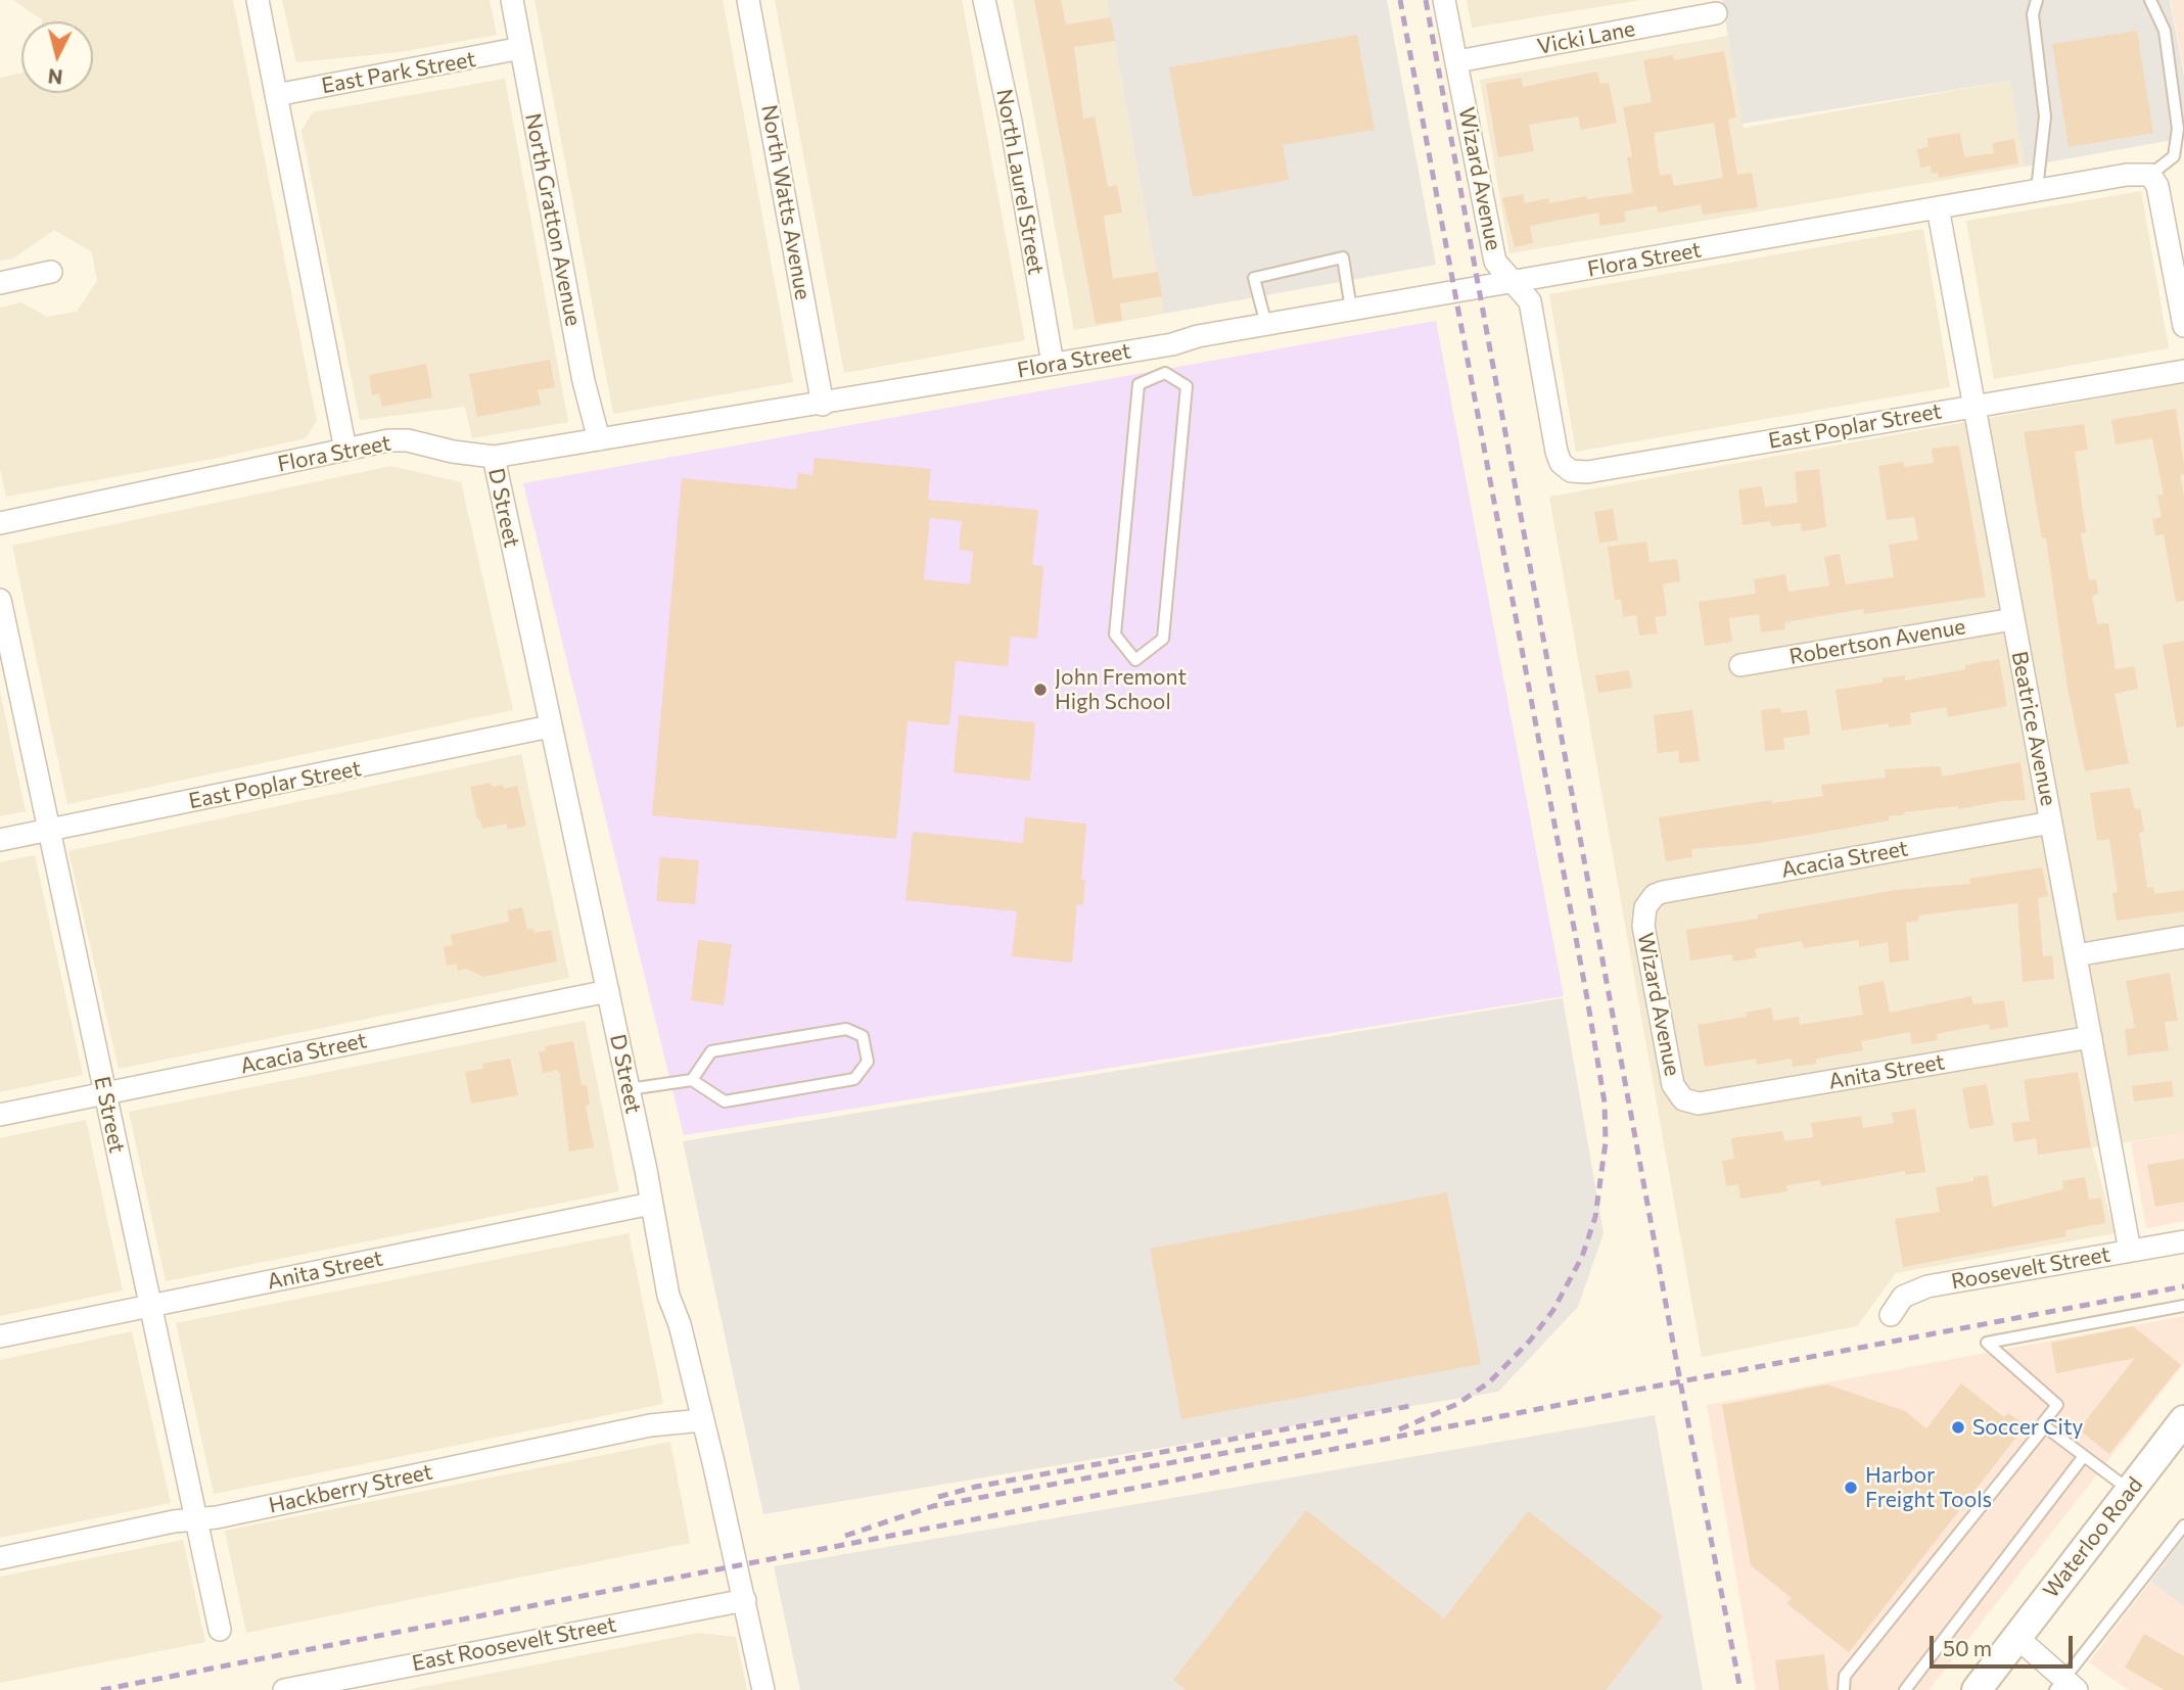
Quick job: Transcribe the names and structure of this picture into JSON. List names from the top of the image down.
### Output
{
  "streets": {
    "main road": ["Waterloo Road"],
    "street": [
      "Vicki Lane",
      "East Park Street",
      "Wizard Avenue",
      "North Laurel Street",
      "North Watts Avenue",
      "North Gratton Avenue",
      "Flora Street",
      "East Poplar Street",
      "D Street",
      "Robertson Avenue",
      "Beatrice Avenue",
      "Acacia Street",
      "Anita Street",
      "E Street",
      "Roosevelt Street",
      "Hackberry Street",
      "East Roosevelt Street"
    ]
  },
  "crossings": [
    ["Vicki Lane", "Wizard Avenue"],
    ["East Park Street", "North Gratton Avenue"],
    ["Wizard Avenue", "Flora Street"],
    ["Wizard Avenue", "East Poplar Street"],
    ["Wizard Avenue", "Acacia Street"],
    ["Wizard Avenue", "Anita Street"],
    ["North Laurel Street", "Flora Street"],
    ["North Watts Avenue", "Flora Street"],
    ["North Gratton Avenue", "Flora Street"],
    ["Flora Street", "D Street"],
    ["Flora Street", "Beatrice Avenue"],
    ["East Poplar Street", "D Street"],
    ["East Poplar Street", "Beatrice Avenue"],
    ["East Poplar Street", "E Street"],
    ["D Street", "Acacia Street"],
    ["D Street", "Anita Street"],
    ["D Street", "Hackberry Street"],
    ["D Street", "East Roosevelt Street"],
    ["Robertson Avenue", "Beatrice Avenue"],
    ["Beatrice Avenue", "Acacia Street"],
    ["Beatrice Avenue", "Anita Street"],
    ["Beatrice Avenue", "Roosevelt Street"],
    ["Acacia Street", "E Street"],
    ["Anita Street", "E Street"],
    ["E Street", "Hackberry Street"]
  ],
  "places": ["John Fremont High School", "Soccer City", "Harbor Freight Tools"],
  "scale_bar": "50 m",
  "north": "bottom"
}
